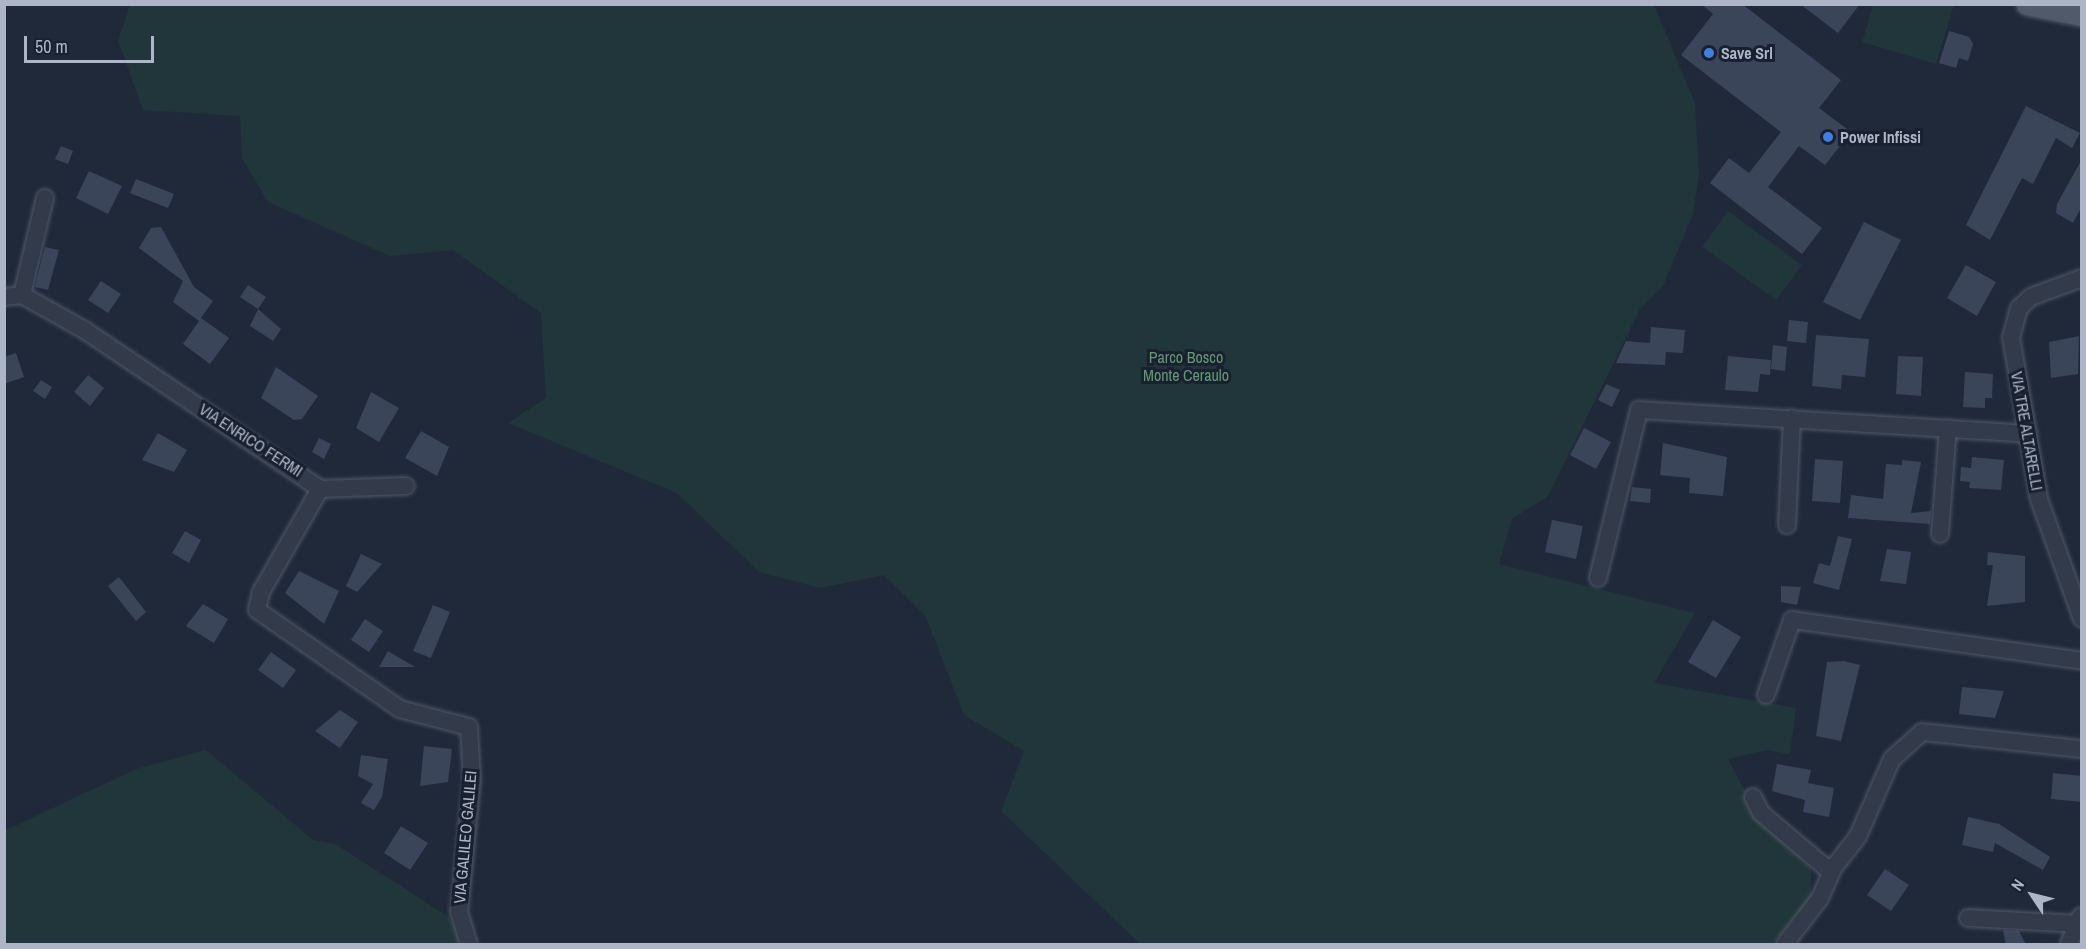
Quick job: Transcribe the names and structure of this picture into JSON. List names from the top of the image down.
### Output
{
  "streets": {
    "street": ["VIA TRE ALTARELLI", "VIA ENRICO FERMI", "VIA GALILEO GALILEI"]
  },
  "crossings": [
    ["VIA ENRICO FERMI", "VIA GALILEO GALILEI"]
  ],
  "parks": ["Parco Bosco Monte Ceraulo"],
  "places": ["Save Srl", "Power Infissi"],
  "scale_bar": "50 m",
  "north": "top left"
}
